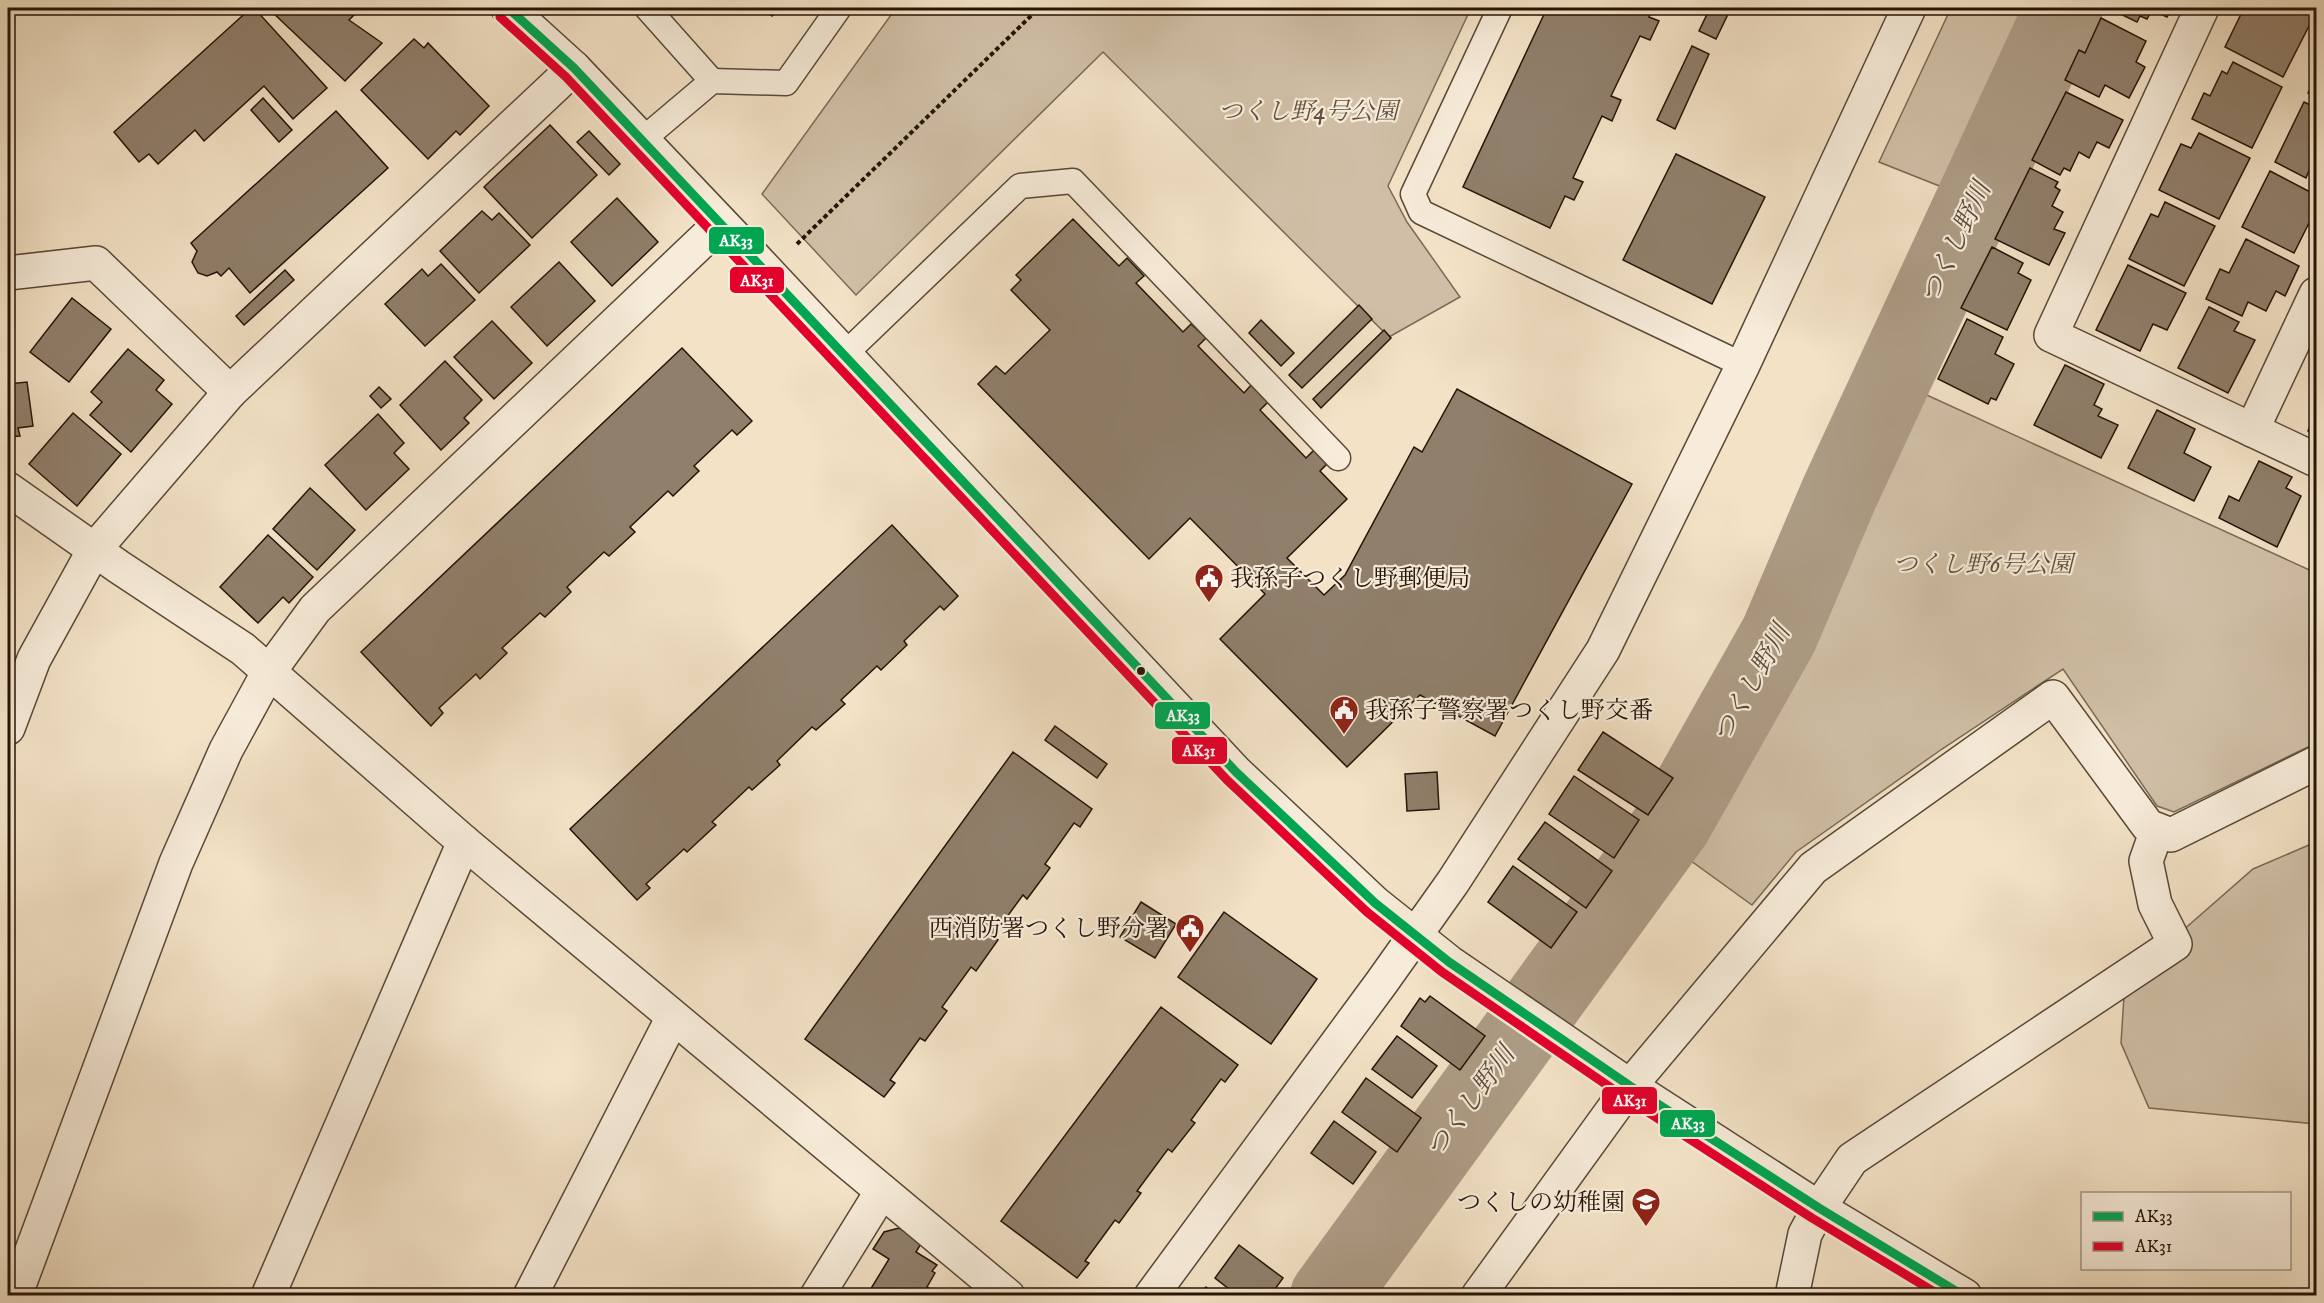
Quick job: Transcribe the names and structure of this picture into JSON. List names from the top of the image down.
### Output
{
  "water": ["つくし野川"],
  "parks": ["つくし野4号公園", "つくし野6号公園"],
  "places": {
    "public building": ["我孫子つくし野郵便局", "我孫子警察署つくし野交番", "西消防署つくし野分署"],
    "school or university": ["つくしの幼稚園"]
  },
  "lines": ["transit line AK33", "transit line AK31"],
  "legend": ["AK33", "AK31"]
}
